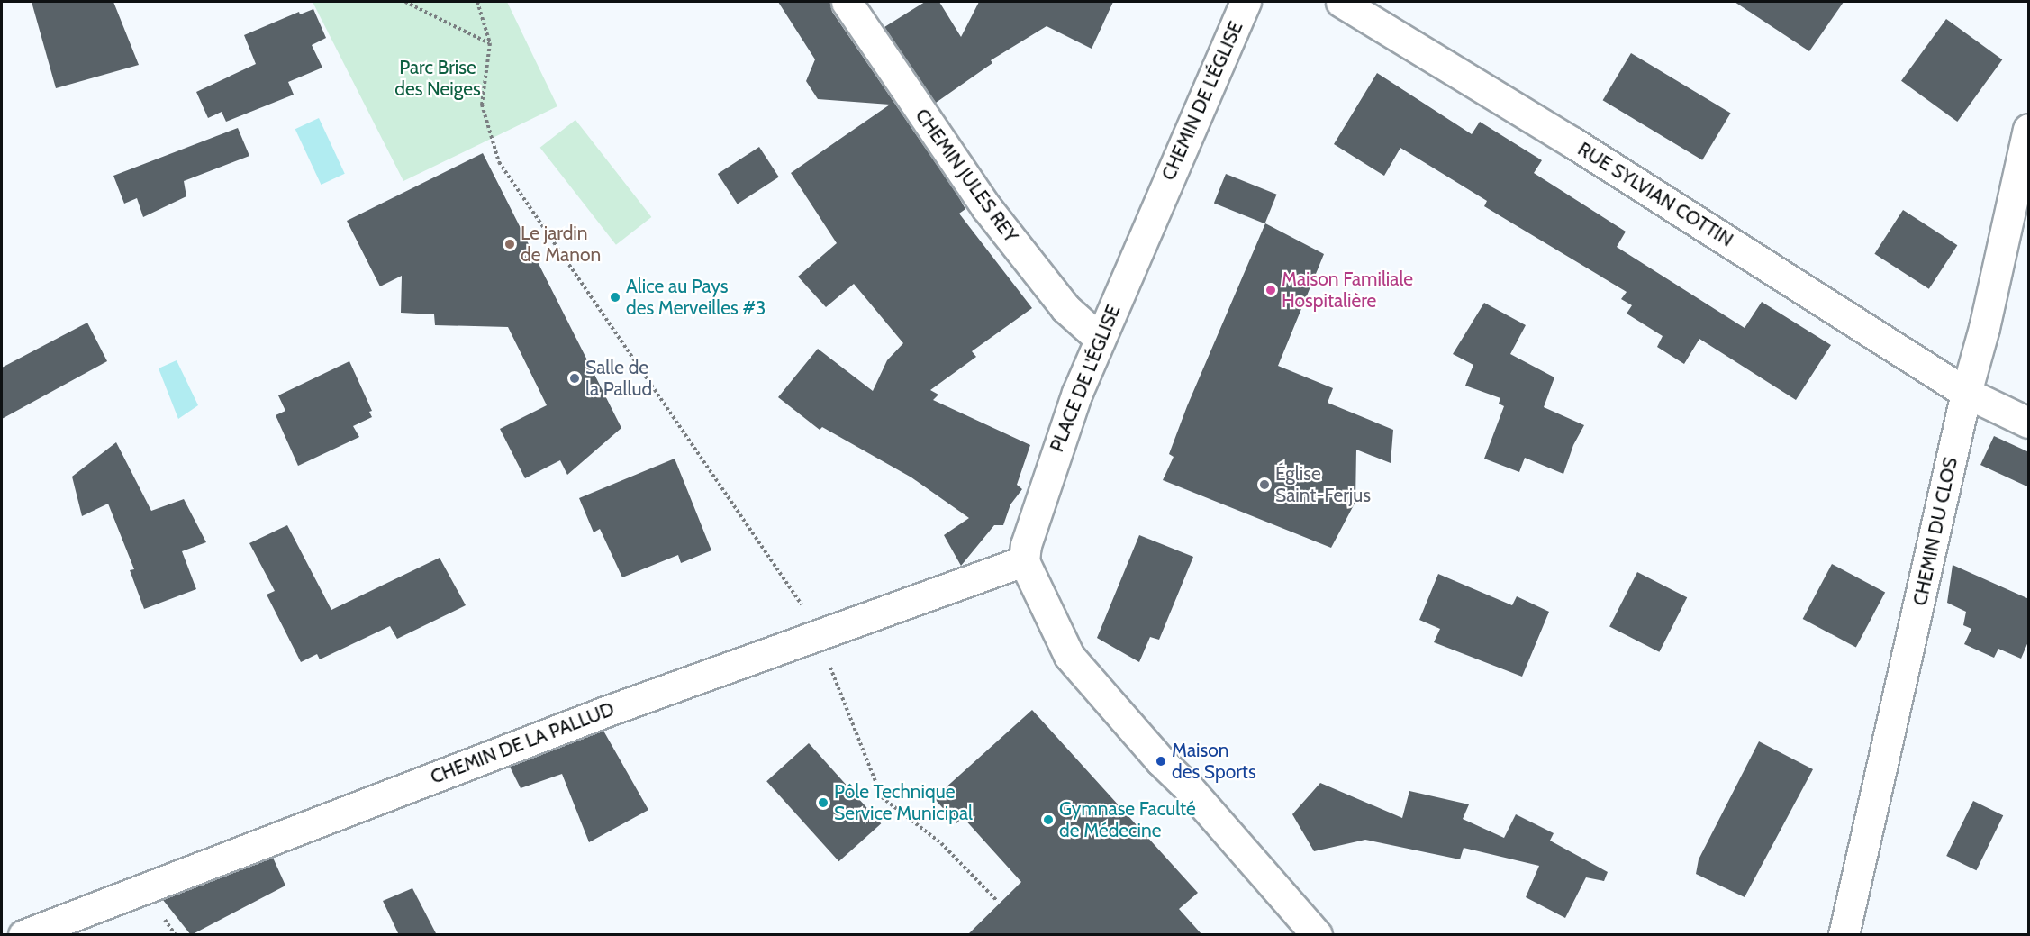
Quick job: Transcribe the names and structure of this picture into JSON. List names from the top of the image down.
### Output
{
  "streets": {
    "street": [
      "CHEMIN DE L'ÉGLISE",
      "CHEMIN JULES REY",
      "RUE SYLVIAN COTTIN",
      "PLACE DE L'ÉGLISE",
      "CHEMIN DU CLOS",
      "CHEMIN DE LA PALLUD"
    ]
  },
  "crossings": [
    ["CHEMIN DE L'ÉGLISE", "PLACE DE L'ÉGLISE"],
    ["CHEMIN JULES REY", "PLACE DE L'ÉGLISE"],
    ["RUE SYLVIAN COTTIN", "CHEMIN DU CLOS"],
    ["PLACE DE L'ÉGLISE", "CHEMIN DE LA PALLUD"]
  ],
  "parks": ["Parc Brise des Neiges"],
  "places": [
    "Le jardin de Manon",
    "Maison Familiale Hospitalière",
    "Alice au Pays des Merveilles #3",
    "Salle de la Pallud",
    "Église Saint-Ferjus",
    "Maison des Sports",
    "Pôle Technique Service Municipal",
    "Gymnase Faculté de Médecine"
  ]
}
